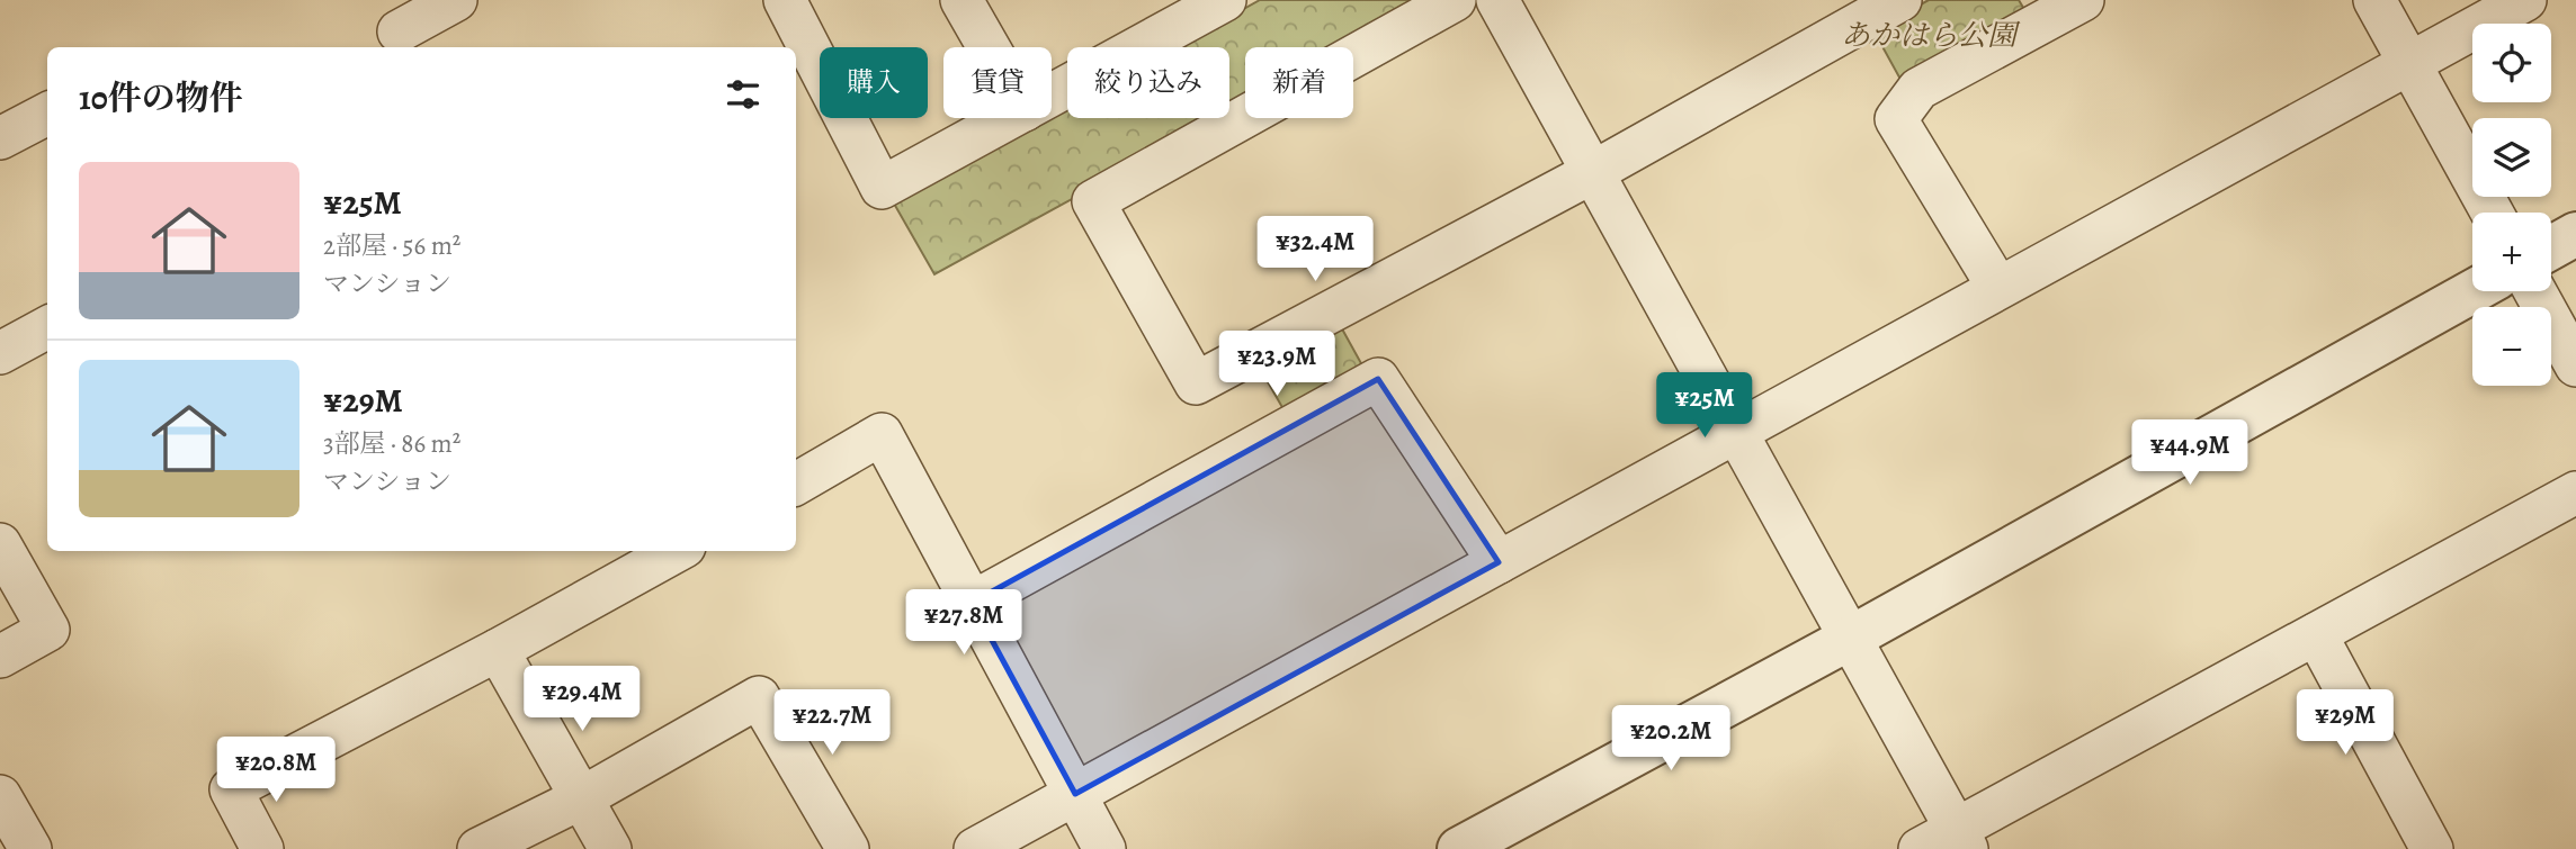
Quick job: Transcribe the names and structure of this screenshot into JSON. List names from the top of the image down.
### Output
{
  "parks": ["あかはら公園"],
  "page": {
    "map_buttons": ["+", "−"],
    "chip": [
      "購入",
      "賃貸",
      "絞り込み",
      "新着"
    ],
    "heading": "10件の物件",
    "list": [
      {
        "name": "¥25M",
        "note": "2部屋 · 56 m² · マンション"
      },
      {
        "name": "¥29M",
        "note": "3部屋 · 86 m² · マンション"
      }
    ],
    "price": [
      "¥32.4M",
      "¥23.9M",
      "¥25M",
      "¥44.9M",
      "¥27.8M",
      "¥29.4M",
      "¥22.7M",
      "¥29M",
      "¥20.2M",
      "¥20.8M"
    ]
  }
}
